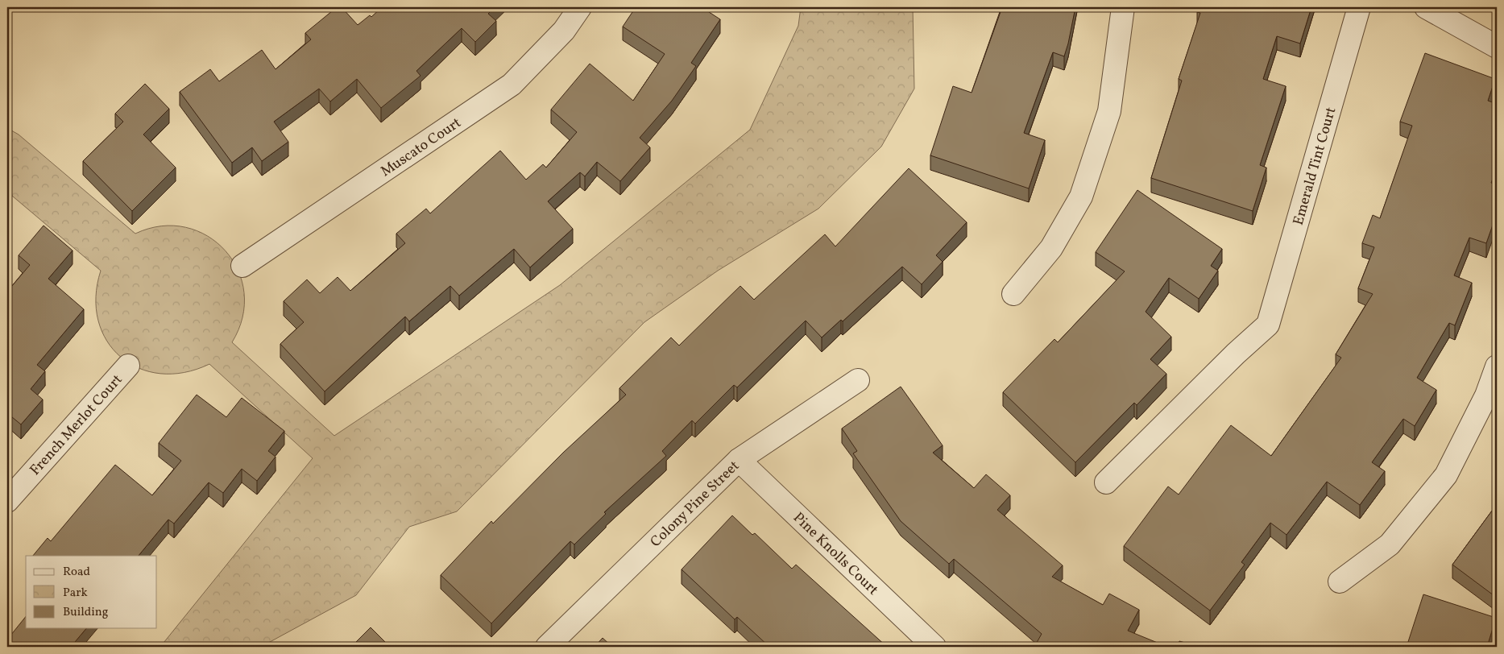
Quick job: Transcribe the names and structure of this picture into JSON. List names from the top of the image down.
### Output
{
  "streets": {
    "street": [
      "Muscato Court",
      "Emerald Tint Court",
      "French Merlot Court",
      "Colony Pine Street",
      "Pine Knolls Court"
    ]
  },
  "crossings": [
    ["Colony Pine Street", "Pine Knolls Court"]
  ],
  "legend": ["Road", "Park", "Building"]
}
